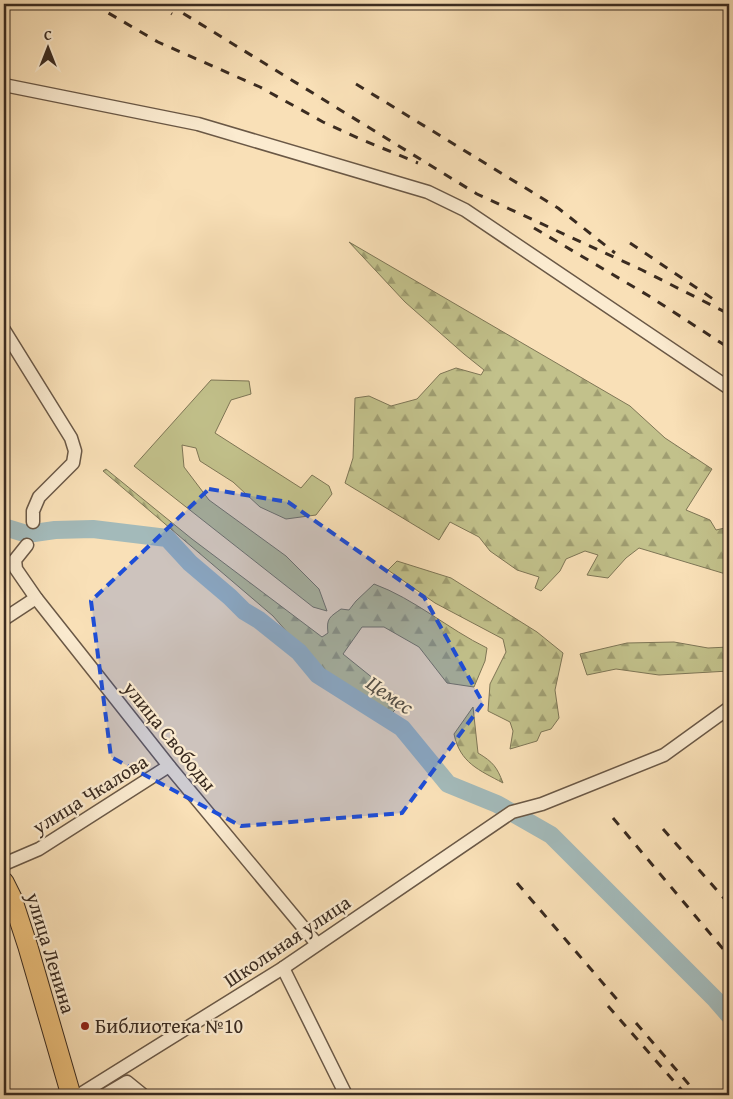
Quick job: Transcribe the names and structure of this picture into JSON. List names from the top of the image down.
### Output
{
  "streets": {
    "highway": ["улица Ленина"],
    "street": ["улица Свободы", "улица Чкалова", "Школьная улица"]
  },
  "crossings": [
    ["улица Свободы", "улица Чкалова"],
    ["улица Свободы", "Школьная улица"]
  ],
  "water": ["Цемес"],
  "places": ["Библиотека №10"],
  "north": "top"
}
